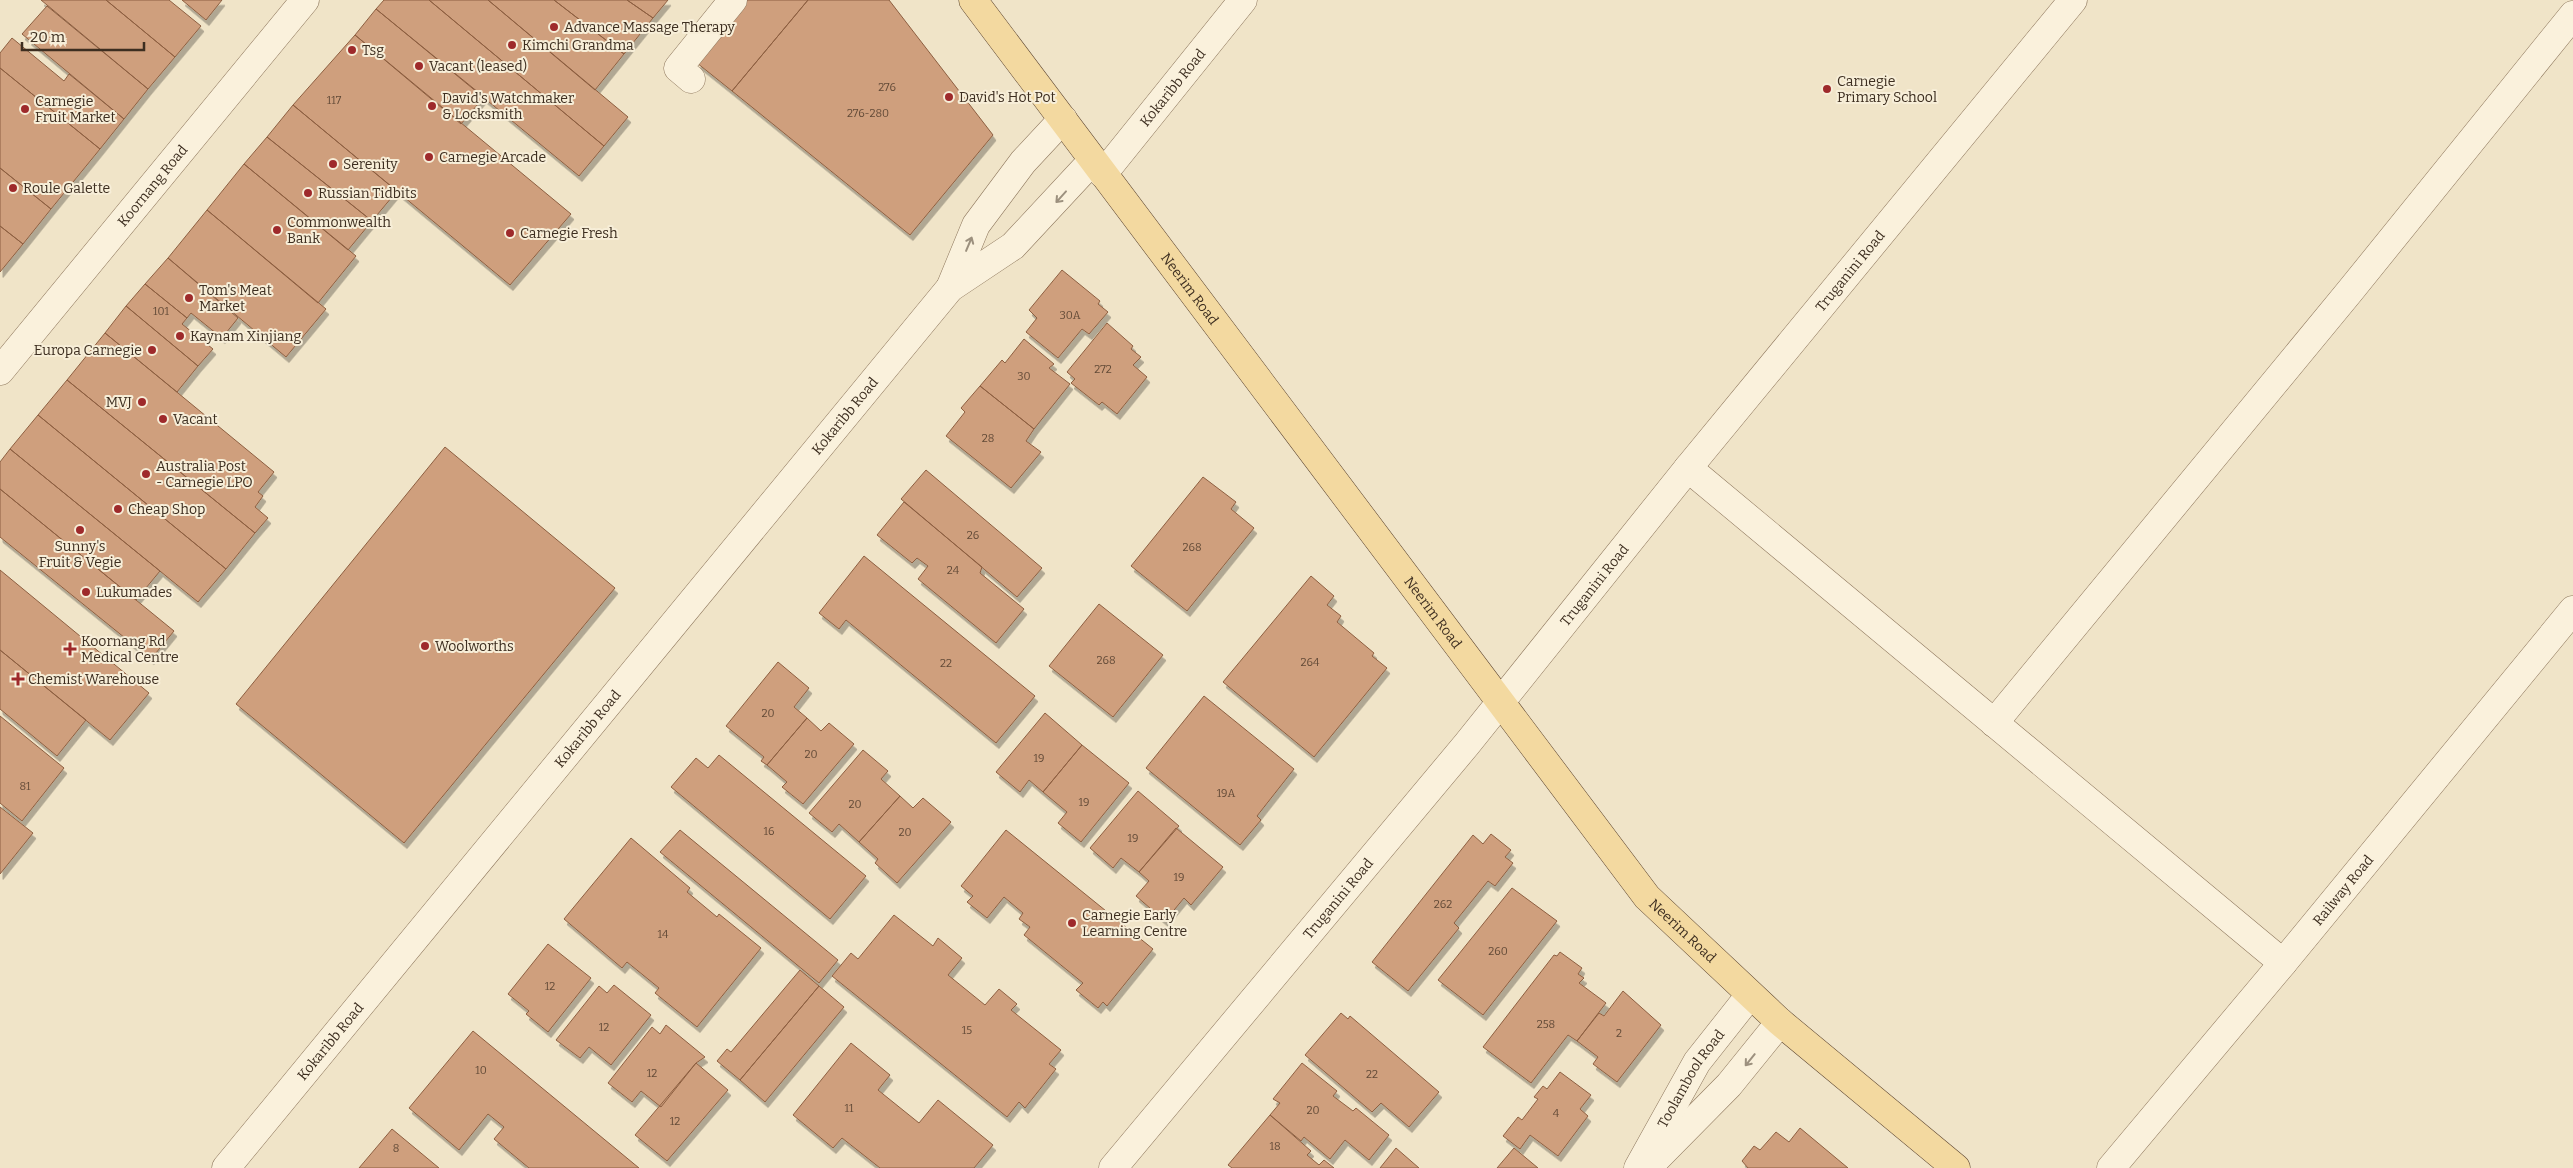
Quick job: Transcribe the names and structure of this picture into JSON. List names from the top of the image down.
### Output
{
  "streets": {
    "main road": ["Neerim Road"],
    "street": [
      "Kokaribb Road",
      "Koornang Road",
      "Truganini Road",
      "Railway Road",
      "Toolambool Road"
    ]
  },
  "crossings": [
    ["Kokaribb Road", "Neerim Road"],
    ["Truganini Road", "Neerim Road"],
    ["Neerim Road", "Toolambool Road"]
  ],
  "places": {
    "other": [
      "Advance Massage Therapy",
      "Kimchi Grandma",
      "Tsg",
      "Vacant (leased)",
      "Carnegie Primary School",
      "David's Hot Pot",
      "David's Watchmaker & Locksmith",
      "Carnegie Fruit Market",
      "Carnegie Arcade",
      "Serenity",
      "Roule Galette",
      "Russian Tidbits",
      "Commonwealth Bank",
      "Carnegie Fresh",
      "Tom's Meat Market",
      "Kaynam Xinjiang",
      "Europa Carnegie",
      "MVJ",
      "Vacant",
      "Australia Post - Carnegie LPO",
      "Cheap Shop",
      "Sunny's Fruit & Vegie",
      "Lukumades",
      "Woolworths",
      "Carnegie Early Learning Centre"
    ],
    "health": ["Koornang Rd Medical Centre", "Chemist Warehouse"]
  },
  "house_numbers": [
    "276",
    "117",
    "276-280",
    "101",
    "30A",
    "272",
    "30",
    "28",
    "26",
    "268",
    "24",
    "268",
    "264",
    "22",
    "20",
    "20",
    "19",
    "81",
    "19A",
    "19",
    "20",
    "16",
    "20",
    "19",
    "19",
    "262",
    "14",
    "260",
    "12",
    "258",
    "12",
    "15",
    "2",
    "10",
    "12",
    "22",
    "11",
    "20",
    "4",
    "12",
    "18",
    "8"
  ],
  "scale_bar": "20 m"
}
